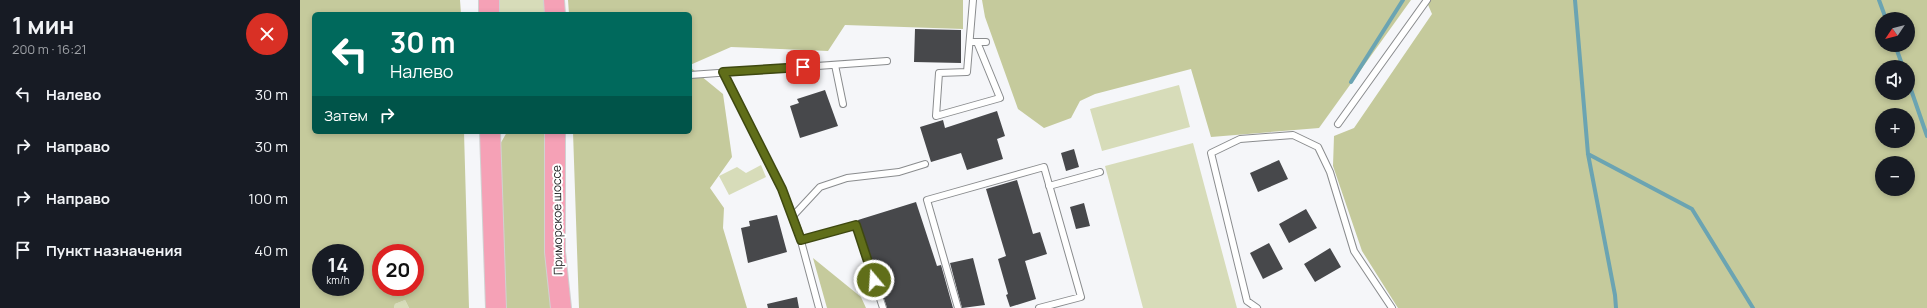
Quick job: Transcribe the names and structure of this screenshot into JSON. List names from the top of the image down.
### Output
{
  "streets": {
    "main road": ["Приморское шоссе"]
  },
  "north": "bottom left",
  "page": {
    "heading": ["1 мин", "200 m · 16:21"],
    "map_buttons": ["+", "−"],
    "turn": ["30 m", "Налево"],
    "list": [
      {
        "name": "Налево",
        "value": "30 m"
      },
      {
        "name": "Направо",
        "value": "30 m"
      },
      {
        "name": "Направо",
        "value": "100 m"
      },
      {
        "name": "Пункт назначения",
        "value": "40 m"
      }
    ],
    "then": "Затем",
    "speed": "14 km/h",
    "limit": "20"
  }
}
